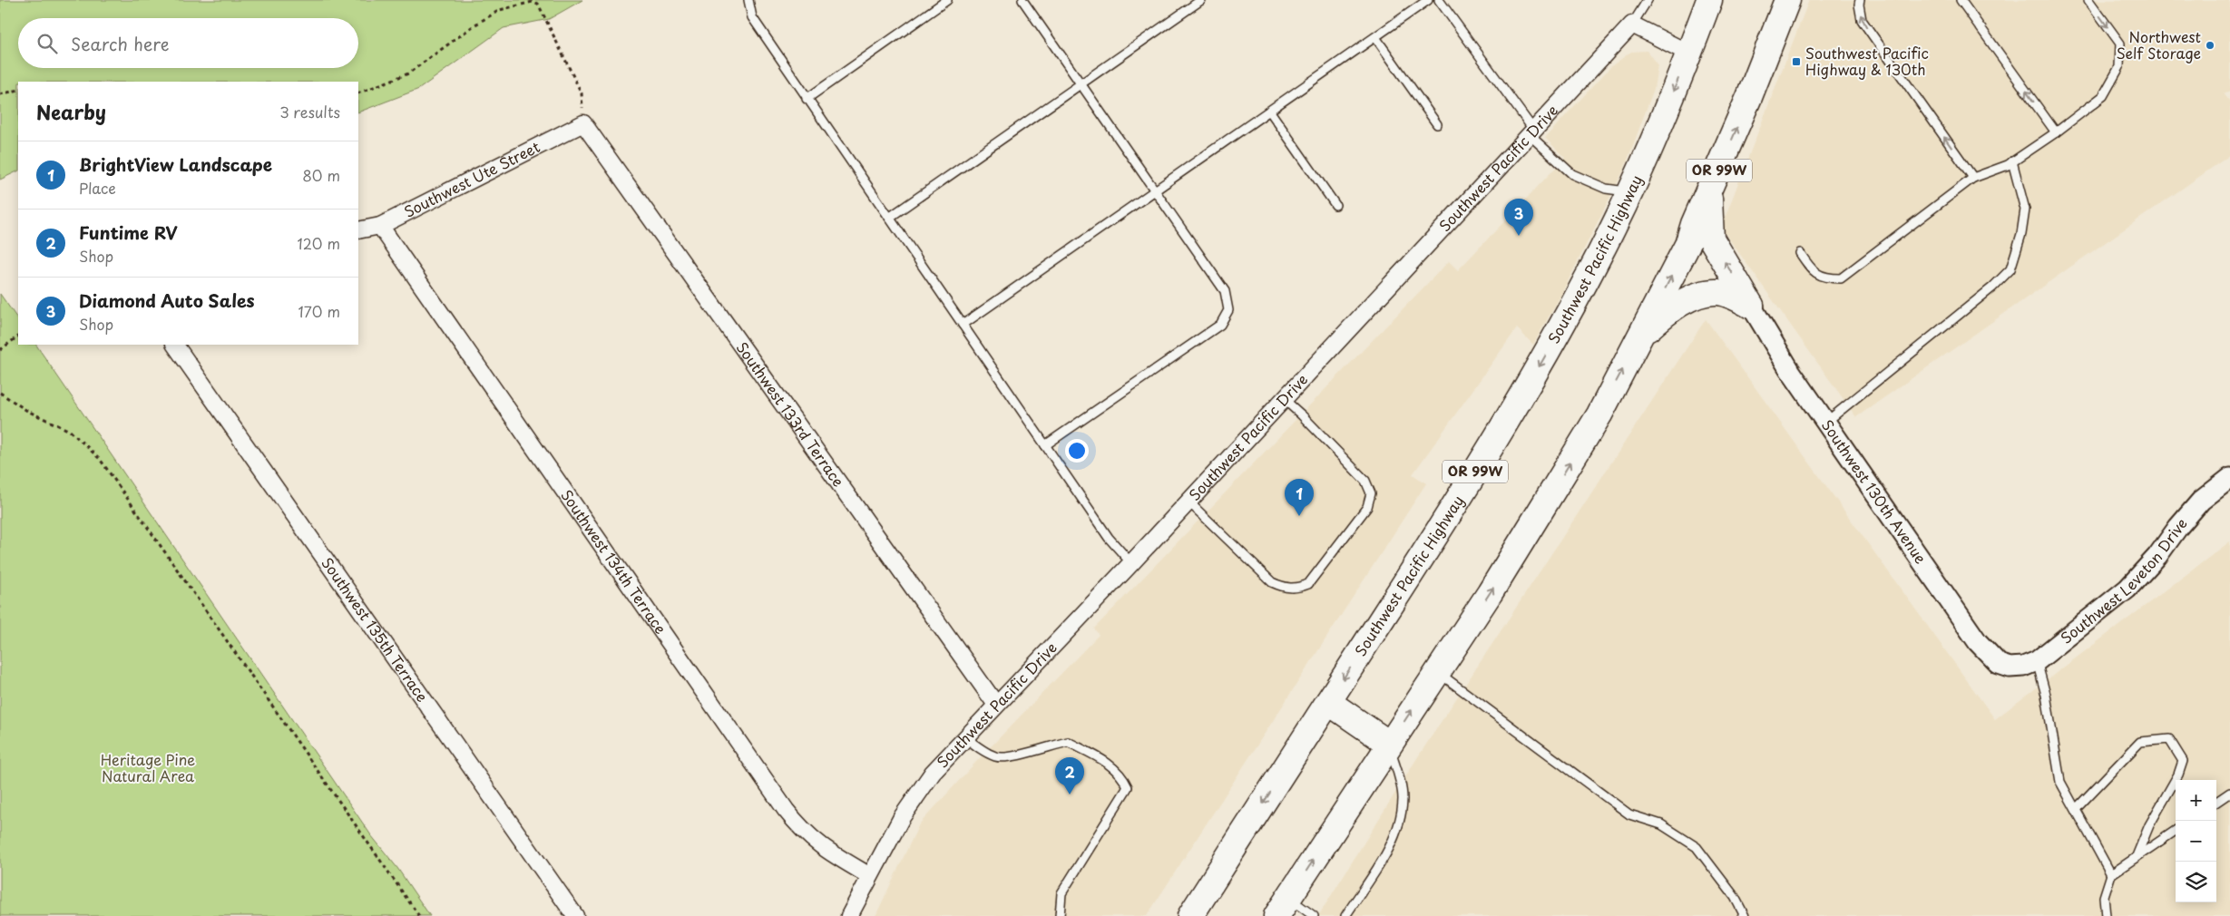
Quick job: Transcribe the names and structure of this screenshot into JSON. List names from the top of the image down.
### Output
{
  "streets": {
    "highway": ["OR 99W", "Southwest Pacific Highway"],
    "street": [
      "Southwest Pacific Drive",
      "Southwest Ute Street",
      "Southwest 133rd Terrace",
      "Southwest 130th Avenue",
      "Southwest 134th Terrace",
      "Southwest Leveton Drive",
      "Southwest 135th Terrace"
    ]
  },
  "crossings": [
    ["Southwest Pacific Drive", "Southwest 133rd Terrace"],
    ["Southwest Pacific Drive", "Southwest 134th Terrace"],
    ["Southwest Ute Street", "Southwest 133rd Terrace"],
    ["Southwest Ute Street", "Southwest 134th Terrace"],
    ["Southwest 130th Avenue", "Southwest Leveton Drive"]
  ],
  "parks": ["Heritage Pine Natural Area"],
  "places": {
    "other": ["Northwest Self Storage"],
    "transit": ["Southwest Pacific Highway & 130th"]
  },
  "page": {
    "search": "Search here",
    "heading": ["Nearby", "3 results"],
    "list": [
      {
        "mark": "1",
        "name": "BrightView Landscape",
        "note": "Place",
        "value": "80 m"
      },
      {
        "mark": "2",
        "name": "Funtime RV",
        "note": "Shop",
        "value": "120 m"
      },
      {
        "mark": "3",
        "name": "Diamond Auto Sales",
        "note": "Shop",
        "value": "170 m"
      }
    ],
    "pins": ["3", "1", "2"],
    "map_buttons": ["+", "−"]
  }
}
